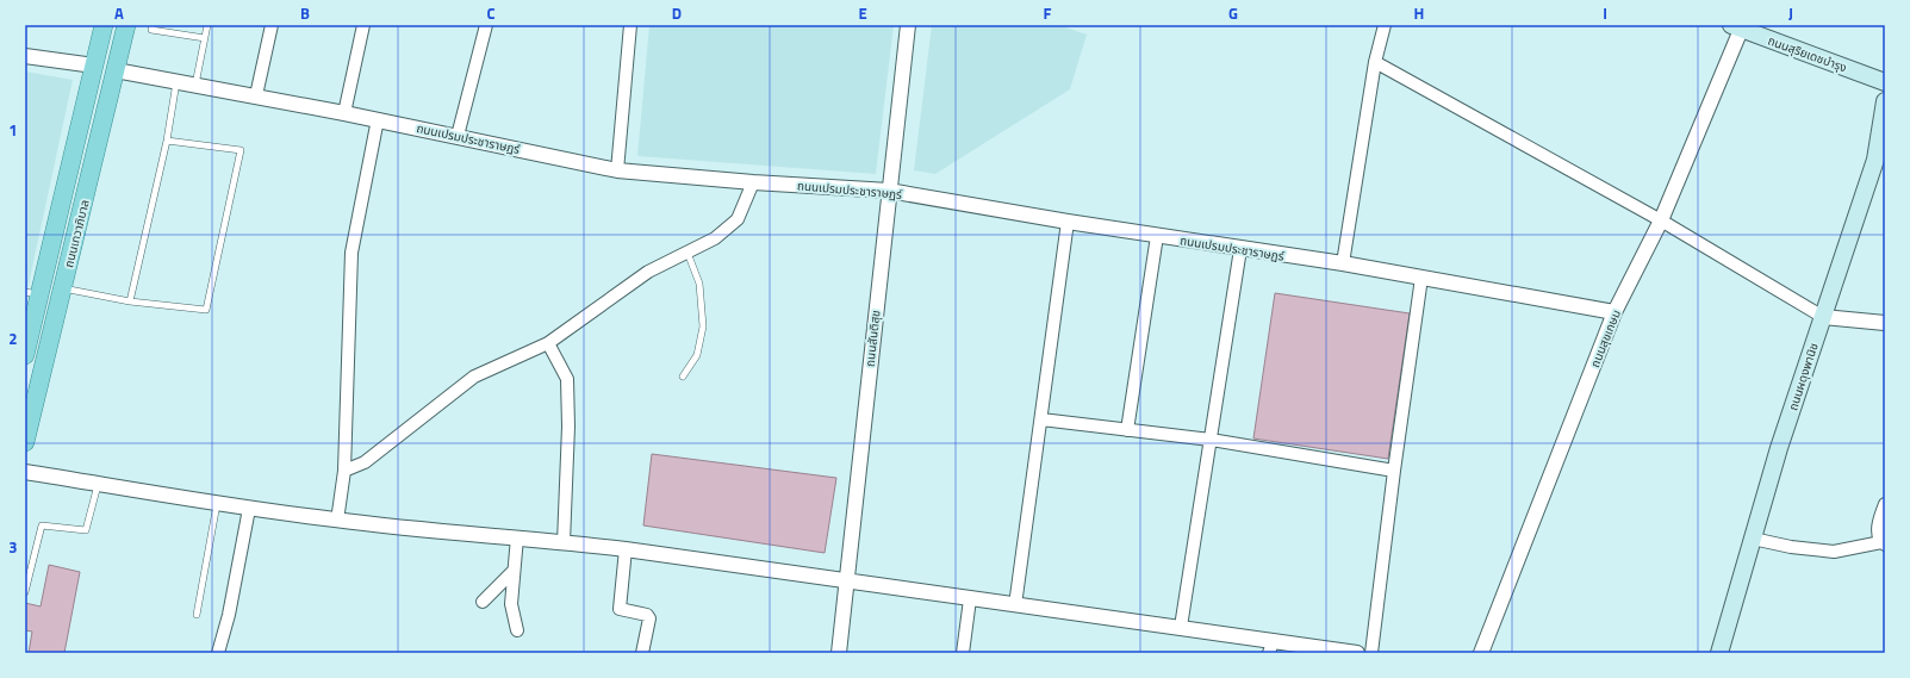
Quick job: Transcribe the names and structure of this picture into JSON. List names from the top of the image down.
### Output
{
  "streets": {
    "main road": ["ถนนสุริยเดชบำรุง", "ถนนเทวาภิบาล", "ถนนผดุงพานิช"],
    "street": ["ถนนเปรมประชาราษฏร์", "ถนนสันติสุข", "ถนนสุขเกษม"]
  },
  "crossings": [
    ["ถนนสุริยเดชบำรุง", "ถนนสุขเกษม"],
    ["ถนนเปรมประชาราษฏร์", "ถนนเทวาภิบาล"],
    ["ถนนเปรมประชาราษฏร์", "ถนนสันติสุข"],
    ["ถนนเปรมประชาราษฏร์", "ถนนสุขเกษม"]
  ],
  "grid": {
    "columns": [
      "A",
      "B",
      "C",
      "D",
      "E",
      "F",
      "G",
      "H",
      "I",
      "J"
    ],
    "rows": ["1", "2", "3"]
  }
}
